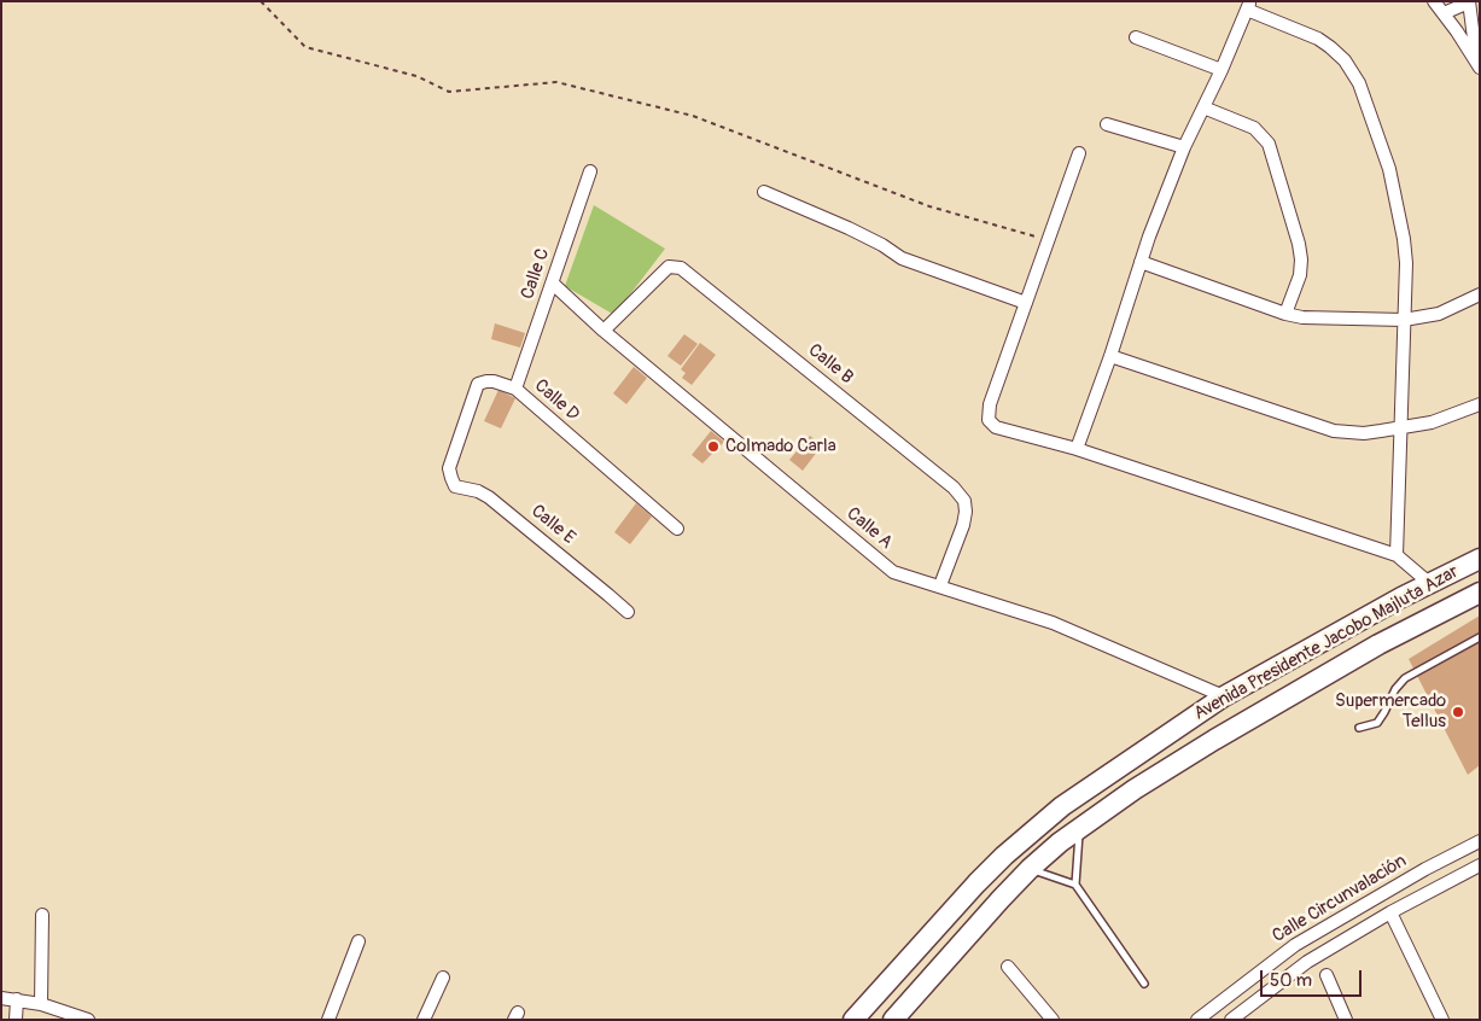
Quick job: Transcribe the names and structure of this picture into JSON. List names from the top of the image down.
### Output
{
  "streets": {
    "main road": ["Avenida Presidente Jacobo Majluta Azar"],
    "street": [
      "Calle C",
      "Calle B",
      "Calle D",
      "Calle E",
      "Calle A",
      "Calle Circunvalación"
    ]
  },
  "crossings": [
    ["Calle C", "Calle D"],
    ["Calle C", "Calle A"],
    ["Calle B", "Calle A"],
    ["Calle D", "Calle E"],
    ["Calle A", "Avenida Presidente Jacobo Majluta Azar"]
  ],
  "places": ["Colmado Carla", "Supermercado Tellus"],
  "scale_bar": "50 m"
}
